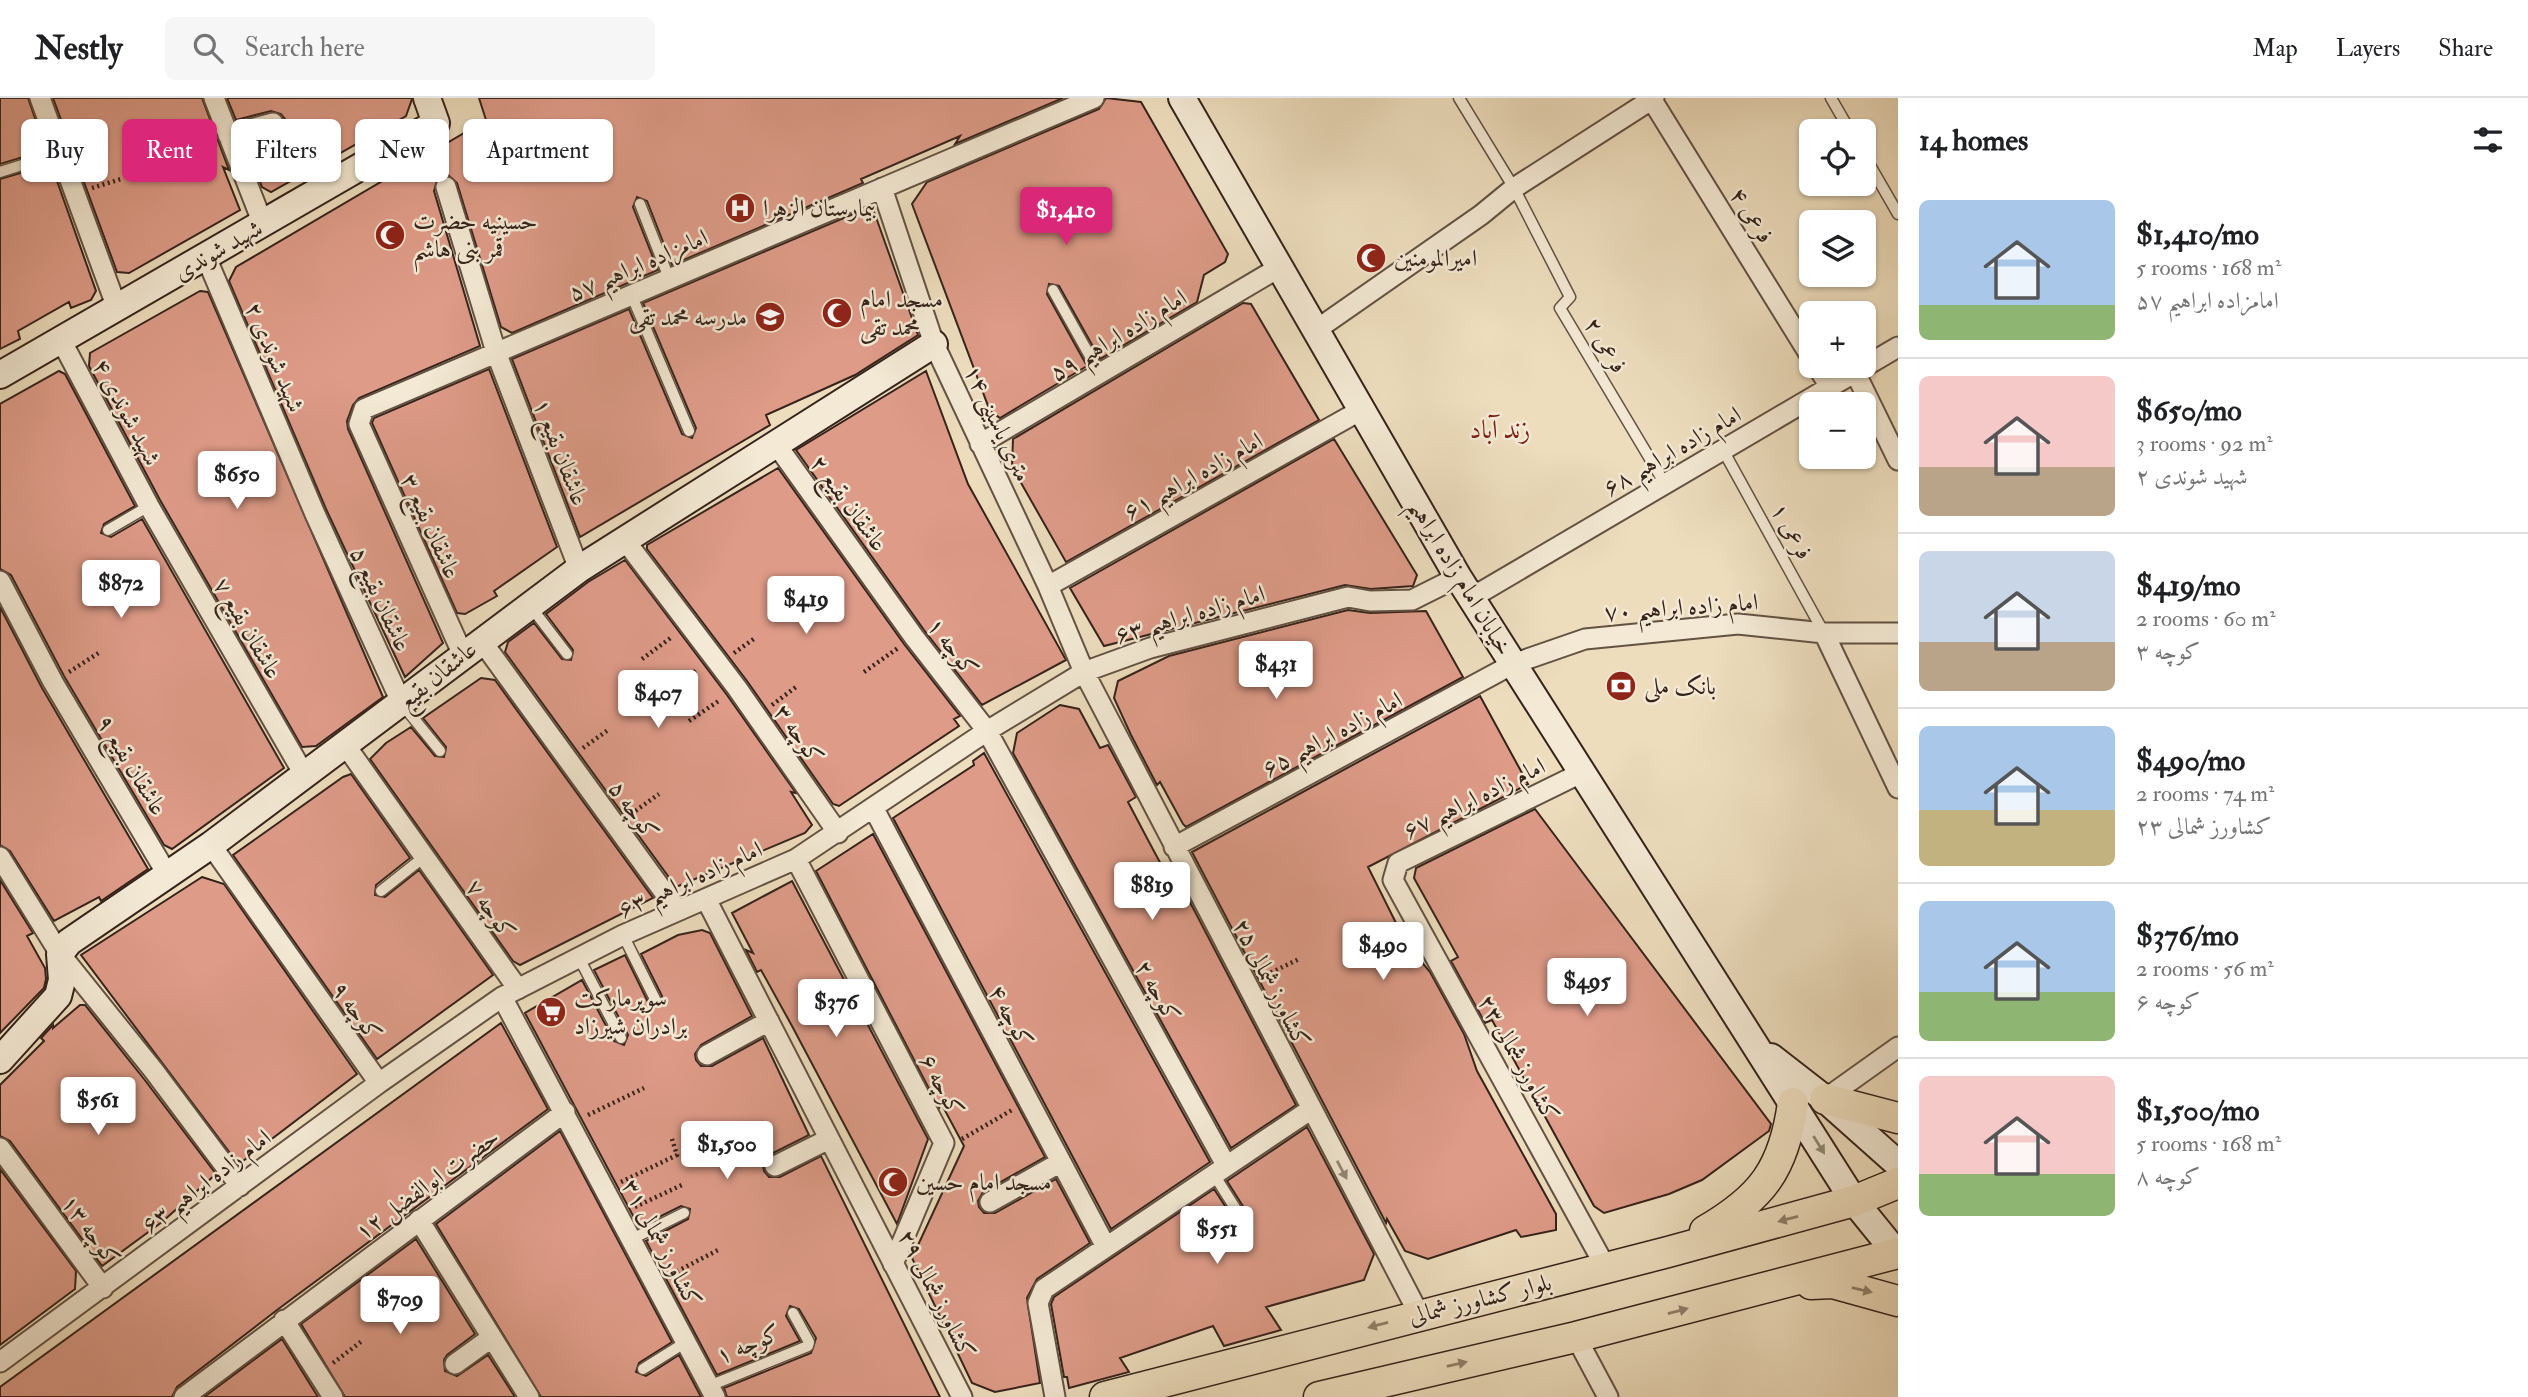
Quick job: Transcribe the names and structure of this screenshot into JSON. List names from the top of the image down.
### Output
{
  "streets": {
    "main road": ["بلوار کشاورز شمالی"],
    "street": [
      "فرعی ۴",
      "شهید شوندی",
      "امامزاده ابراهیم ۵۷",
      "امام زاده ابراهیم ۵۹",
      "شهید شوندی ۲",
      "شهید شوندی ۴",
      "۱۴ متری یاسینی",
      "امام زاده ابراهیم ۶۸",
      "عاشقان بقیع ۱",
      "امام زاده ابراهیم ۶۱",
      "عاشقان بقیع ۲",
      "عاشقان بقیع ۳",
      "خیابان امام زاده ابراهیم",
      "عاشقان بقیع ۵",
      "امام زاده ابراهیم ۷۰",
      "امام زاده ابراهیم ۶۳",
      "عاشقان بقیع ۷",
      "کوچه ۱",
      "عاشقان بقیع",
      "کوچه ۳",
      "امام زاده ابراهیم ۶۵",
      "عاشقان بقیع ۹",
      "امام زاده ابراهیم ۶۷",
      "کوچه ۵",
      "کوچه ۷",
      "کشاورز شمالی ۲۵",
      "کوچه ۲",
      "کوچه ۹",
      "کوچه ۴",
      "کشاورز شمالی ۲۳",
      "کوچه ۶",
      "حضرت ابوالفضل ۱۲",
      "کوچه ۱۳",
      "کشاورز شمالی ۳۱",
      "کشاورز شمالی ۲۹"
    ],
    "lane": ["فرعی ۲", "فرعی ۱"]
  },
  "crossings": [
    ["شهید شوندی", "شهید شوندی ۲"],
    ["شهید شوندی", "شهید شوندی ۴"],
    ["امامزاده ابراهیم ۵۷", "۱۴ متری یاسینی"],
    ["امامزاده ابراهیم ۵۷", "عاشقان بقیع ۱"],
    ["امامزاده ابراهیم ۵۷", "عاشقان بقیع ۳"],
    ["امام زاده ابراهیم ۵۹", "۱۴ متری یاسینی"],
    ["امام زاده ابراهیم ۵۹", "خیابان امام زاده ابراهیم"],
    ["فرعی ۲", "امام زاده ابراهیم ۶۸"],
    ["شهید شوندی ۲", "عاشقان بقیع ۵"],
    ["شهید شوندی ۴", "عاشقان بقیع ۷"],
    ["۱۴ متری یاسینی", "امام زاده ابراهیم ۶۱"],
    ["۱۴ متری یاسینی", "امام زاده ابراهیم ۶۳"],
    ["۱۴ متری یاسینی", "عاشقان بقیع"],
    ["۱۴ متری یاسینی", "کشاورز شمالی ۲۵"],
    ["امام زاده ابراهیم ۶۸", "فرعی ۱"],
    ["امام زاده ابراهیم ۶۸", "خیابان امام زاده ابراهیم"],
    ["امام زاده ابراهیم ۶۸", "امام زاده ابراهیم ۶۳"],
    ["عاشقان بقیع ۱", "عاشقان بقیع"],
    ["امام زاده ابراهیم ۶۱", "خیابان امام زاده ابراهیم"],
    ["عاشقان بقیع ۲", "کوچه ۱"],
    ["عاشقان بقیع ۲", "عاشقان بقیع"],
    ["عاشقان بقیع ۳", "عاشقان بقیع"],
    ["عاشقان بقیع ۳", "کوچه ۵"],
    ["فرعی ۱", "امام زاده ابراهیم ۷۰"],
    ["خیابان امام زاده ابراهیم", "امام زاده ابراهیم ۷۰"],
    ["خیابان امام زاده ابراهیم", "امام زاده ابراهیم ۶۳"],
    ["خیابان امام زاده ابراهیم", "امام زاده ابراهیم ۶۵"],
    ["خیابان امام زاده ابراهیم", "امام زاده ابراهیم ۶۷"],
    ["خیابان امام زاده ابراهیم", "بلوار کشاورز شمالی"],
    ["عاشقان بقیع ۵", "عاشقان بقیع"],
    ["امام زاده ابراهیم ۷۰", "امام زاده ابراهیم ۶۵"],
    ["امام زاده ابراهیم ۶۳", "کوچه ۱"],
    ["امام زاده ابراهیم ۶۳", "کوچه ۳"],
    ["امام زاده ابراهیم ۶۳", "کوچه ۵"],
    ["امام زاده ابراهیم ۶۳", "کوچه ۷"],
    ["امام زاده ابراهیم ۶۳", "کشاورز شمالی ۲۵"],
    ["امام زاده ابراهیم ۶۳", "کوچه ۲"],
    ["امام زاده ابراهیم ۶۳", "کوچه ۹"],
    ["امام زاده ابراهیم ۶۳", "کوچه ۴"],
    ["امام زاده ابراهیم ۶۳", "کوچه ۶"],
    ["امام زاده ابراهیم ۶۳", "کوچه ۱۳"],
    ["امام زاده ابراهیم ۶۳", "کشاورز شمالی ۲۹"],
    ["عاشقان بقیع ۷", "عاشقان بقیع"],
    ["کوچه ۱", "کوچه ۲"],
    ["کوچه ۱", "کشاورز شمالی ۳۱"],
    ["عاشقان بقیع", "کوچه ۳"],
    ["عاشقان بقیع", "عاشقان بقیع ۹"],
    ["عاشقان بقیع", "کوچه ۷"],
    ["عاشقان بقیع", "کوچه ۹"],
    ["امام زاده ابراهیم ۶۵", "کشاورز شمالی ۲۵"],
    ["امام زاده ابراهیم ۶۷", "کشاورز شمالی ۲۳"],
    ["کوچه ۷", "حضرت ابوالفضل ۱۲"],
    ["کوچه ۷", "کشاورز شمالی ۳۱"],
    ["کشاورز شمالی ۲۵", "بلوار کشاورز شمالی"],
    ["کشاورز شمالی ۲۳", "بلوار کشاورز شمالی"],
    ["کوچه ۶", "کشاورز شمالی ۲۹"],
    ["حضرت ابوالفضل ۱۲", "کشاورز شمالی ۳۱"]
  ],
  "districts": ["زند آباد"],
  "places": {
    "hospital": ["بیمارستان الزهرا"],
    "mosque": [
      "حسینیه حضرت قمر بنی هاشم",
      "امیرالمومنین",
      "مسجد امام محمد تقی",
      "مسجد امام حسین"
    ],
    "school or university": ["مدرسه محمد تقی"],
    "bank": ["بانک ملی"],
    "supermarket": ["سوپرمارکت برادران شیرزاد"]
  },
  "page": {
    "header": "Nestly",
    "search": "Search here",
    "nav": ["Map", "Layers", "Share"],
    "heading": "14 homes",
    "map_buttons": ["+", "−"],
    "chip": [
      "Buy",
      "Rent",
      "Filters",
      "New",
      "Apartment"
    ],
    "list": [
      {
        "name": "$1,410/mo",
        "note": "5 rooms · 168 m² · امامزاده ابراهیم ۵۷"
      },
      {
        "name": "$650/mo",
        "note": "3 rooms · 92 m² · شهید شوندی ۲"
      },
      {
        "name": "$419/mo",
        "note": "2 rooms · 60 m² · کوچه ۳"
      },
      {
        "name": "$490/mo",
        "note": "2 rooms · 74 m² · کشاورز شمالی ۲۳"
      },
      {
        "name": "$376/mo",
        "note": "2 rooms · 56 m² · کوچه ۶"
      },
      {
        "name": "$1,500/mo",
        "note": "5 rooms · 168 m² · کوچه ۸"
      }
    ],
    "price": [
      "$1,410",
      "$650",
      "$872",
      "$419",
      "$431",
      "$407",
      "$819",
      "$490",
      "$495",
      "$376",
      "$561",
      "$1,500",
      "$551",
      "$709"
    ]
  }
}
